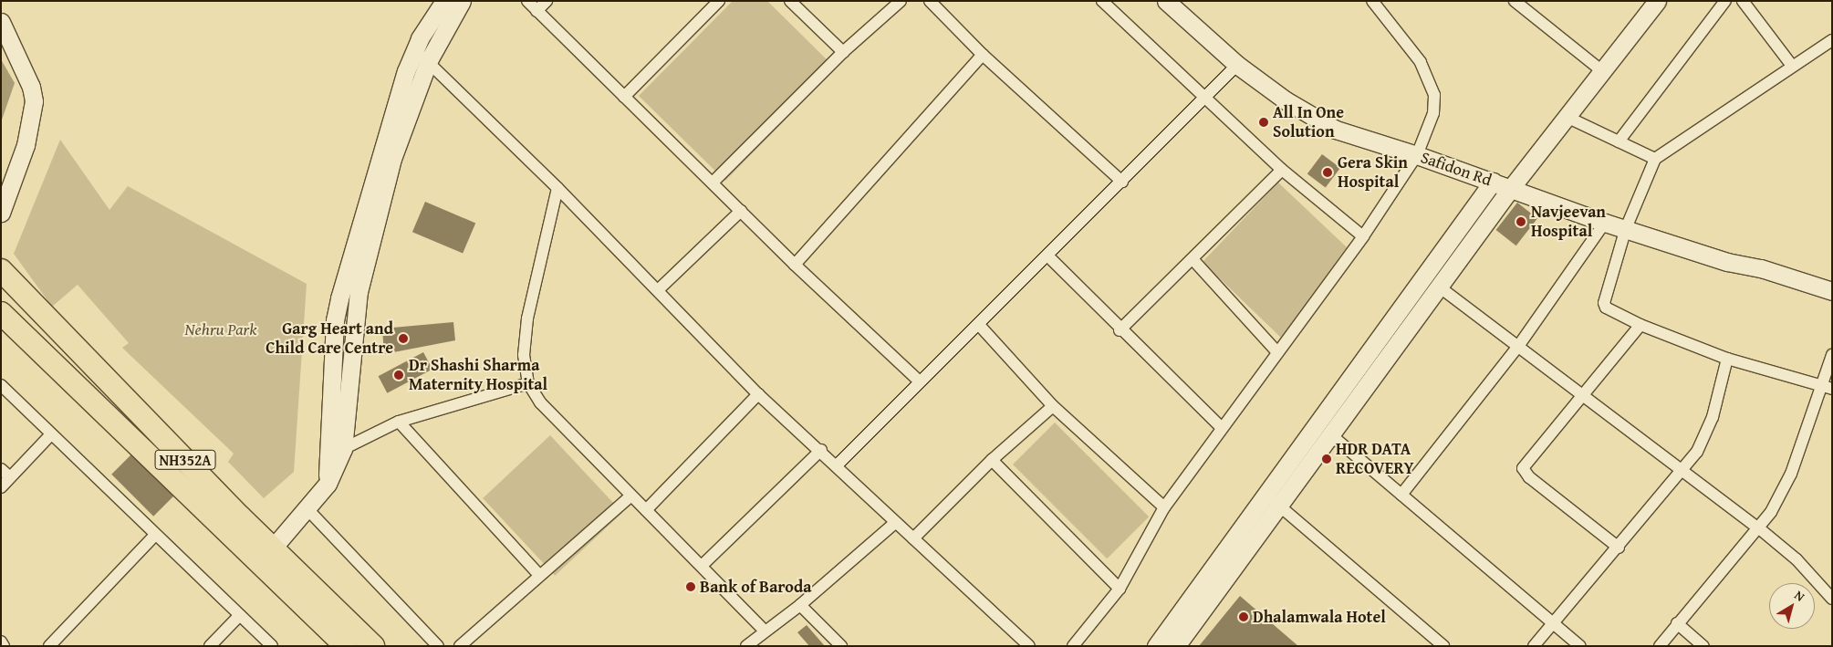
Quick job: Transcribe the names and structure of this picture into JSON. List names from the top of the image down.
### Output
{
  "streets": {
    "highway": ["NH352A"],
    "street": ["Safidon Rd"]
  },
  "parks": ["Nehru Park"],
  "places": [
    "All In One Solution",
    "Gera Skin Hospital",
    "Navjeevan Hospital",
    "Garg Heart and Child Care Centre",
    "Dr Shashi Sharma Maternity Hospital",
    "HDR DATA RECOVERY",
    "Bank of Baroda",
    "Dhalamwala Hotel"
  ],
  "north": "top right"
}
